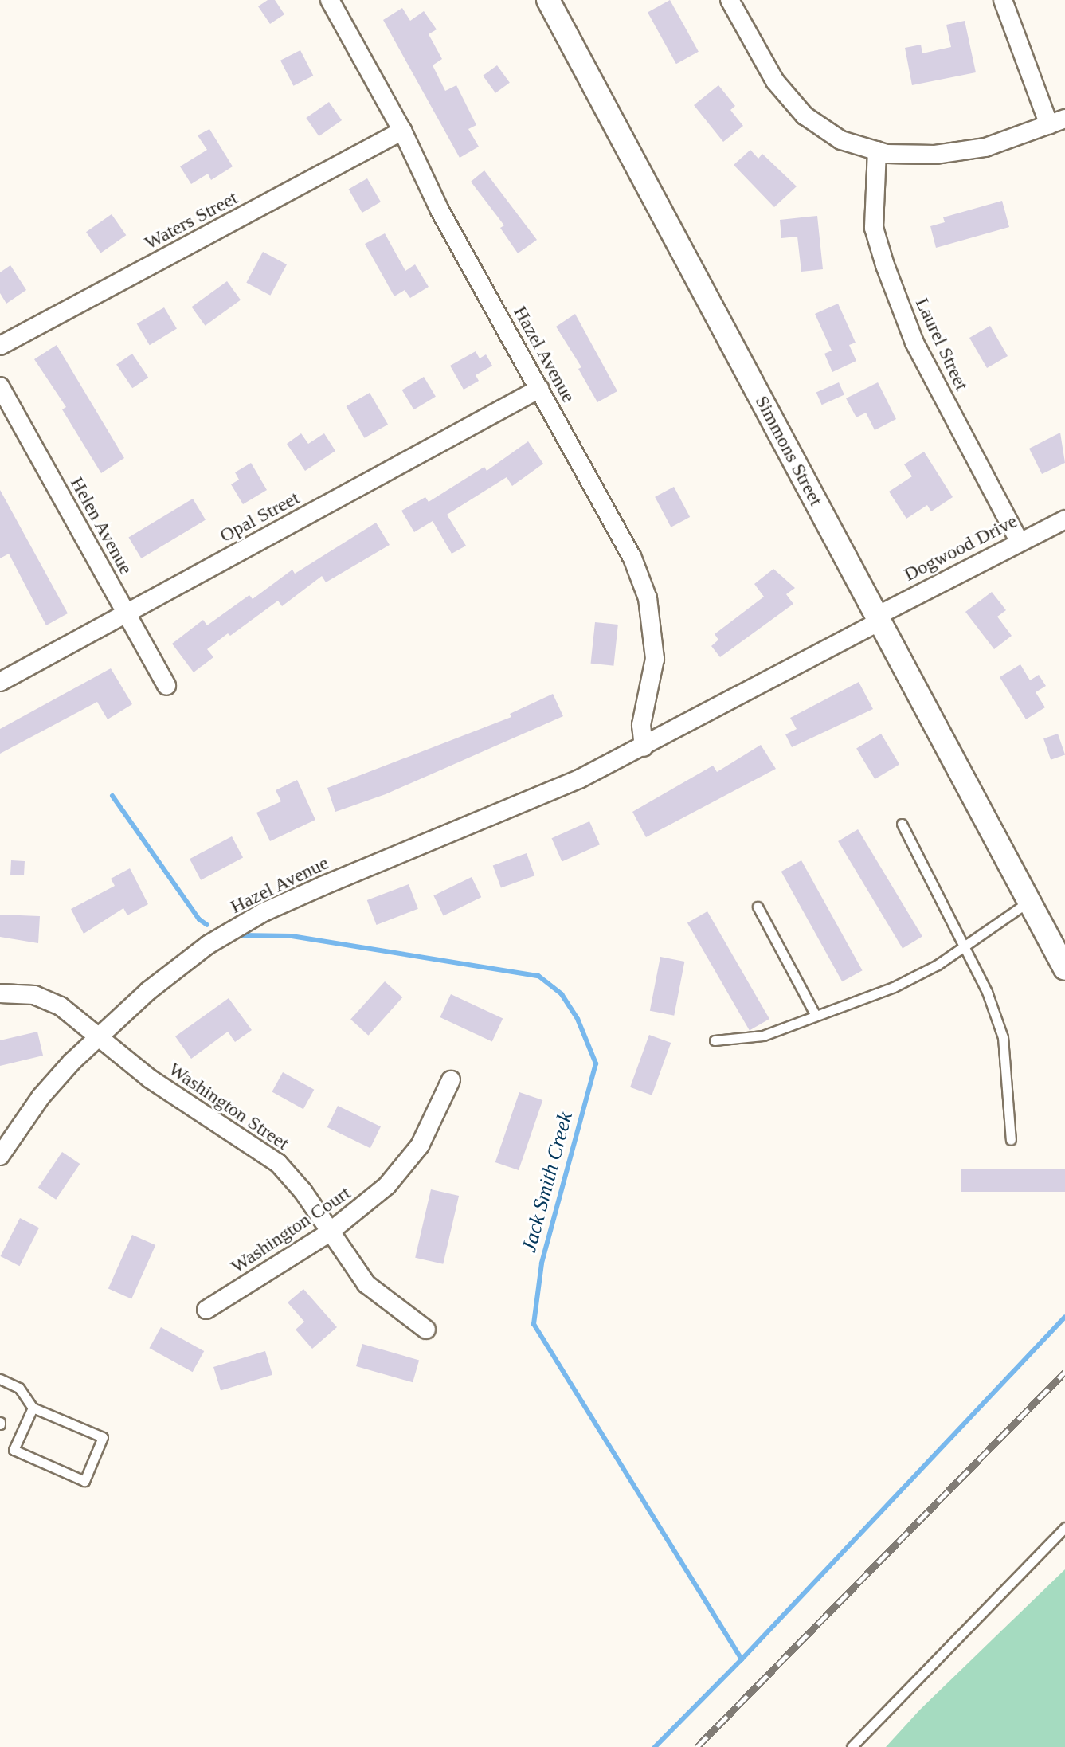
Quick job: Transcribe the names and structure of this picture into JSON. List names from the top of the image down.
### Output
{
  "streets": {
    "street": [
      "Waters Street",
      "Laurel Street",
      "Hazel Avenue",
      "Simmons Street",
      "Opal Street",
      "Helen Avenue",
      "Dogwood Drive",
      "Washington Street",
      "Washington Court"
    ]
  },
  "crossings": [
    ["Waters Street", "Hazel Avenue"],
    ["Laurel Street", "Dogwood Drive"],
    ["Hazel Avenue", "Simmons Street"],
    ["Hazel Avenue", "Opal Street"],
    ["Hazel Avenue", "Dogwood Drive"],
    ["Hazel Avenue", "Washington Street"],
    ["Simmons Street", "Dogwood Drive"],
    ["Opal Street", "Helen Avenue"],
    ["Washington Street", "Washington Court"]
  ],
  "water": ["Jack Smith Creek"]
}
